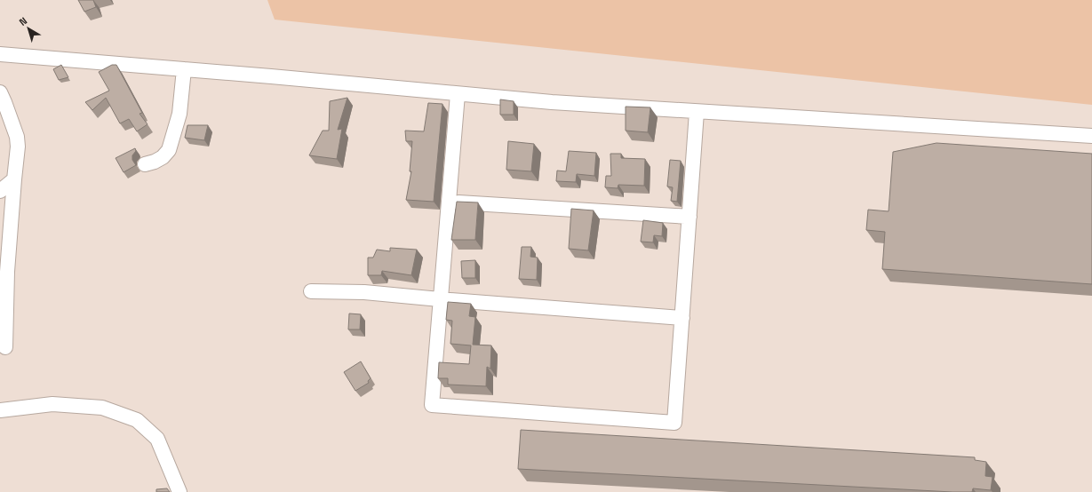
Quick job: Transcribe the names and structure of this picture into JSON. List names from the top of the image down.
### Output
{
  "north": "top left"
}
